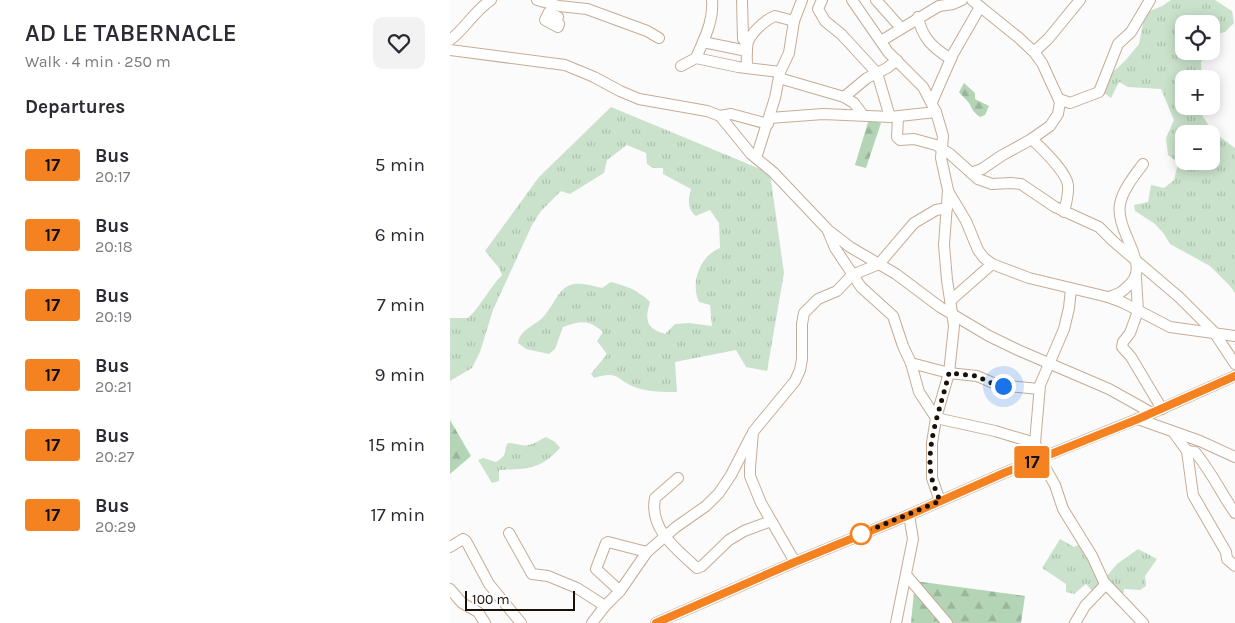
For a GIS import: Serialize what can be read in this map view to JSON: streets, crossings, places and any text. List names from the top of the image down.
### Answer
{
  "lines": ["bus line 17"],
  "scale_bar": "100 m",
  "page": {
    "heading": [
      ["AD LE TABERNACLE", "Walk · 4 min · 250 m"],
      "Departures"
    ],
    "on_map": "17",
    "map_buttons": ["+", "−"],
    "list": [
      {
        "mark": "17",
        "name": "Bus",
        "note": "20:17",
        "value": "5 min"
      },
      {
        "mark": "17",
        "name": "Bus",
        "note": "20:18",
        "value": "6 min"
      },
      {
        "mark": "17",
        "name": "Bus",
        "note": "20:19",
        "value": "7 min"
      },
      {
        "mark": "17",
        "name": "Bus",
        "note": "20:21",
        "value": "9 min"
      },
      {
        "mark": "17",
        "name": "Bus",
        "note": "20:27",
        "value": "15 min"
      },
      {
        "mark": "17",
        "name": "Bus",
        "note": "20:29",
        "value": "17 min"
      }
    ],
    "scale": "100 m"
  }
}
